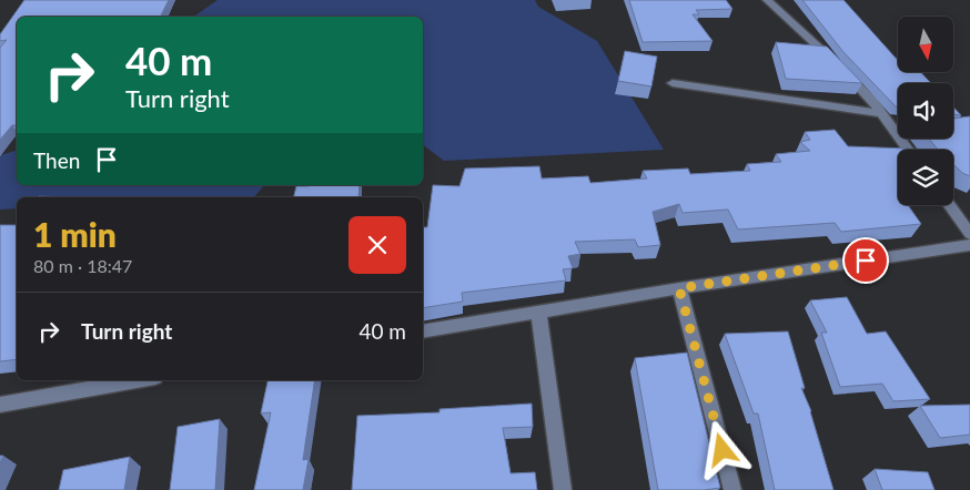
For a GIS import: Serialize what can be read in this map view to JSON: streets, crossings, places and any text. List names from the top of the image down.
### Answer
{
  "north": "bottom",
  "page": {
    "turn": ["40 m", "Turn right"],
    "then": "Then",
    "heading": ["1 min", "80 m · 18:47"],
    "list": [
      {
        "name": "Turn right",
        "value": "40 m"
      }
    ]
  }
}
